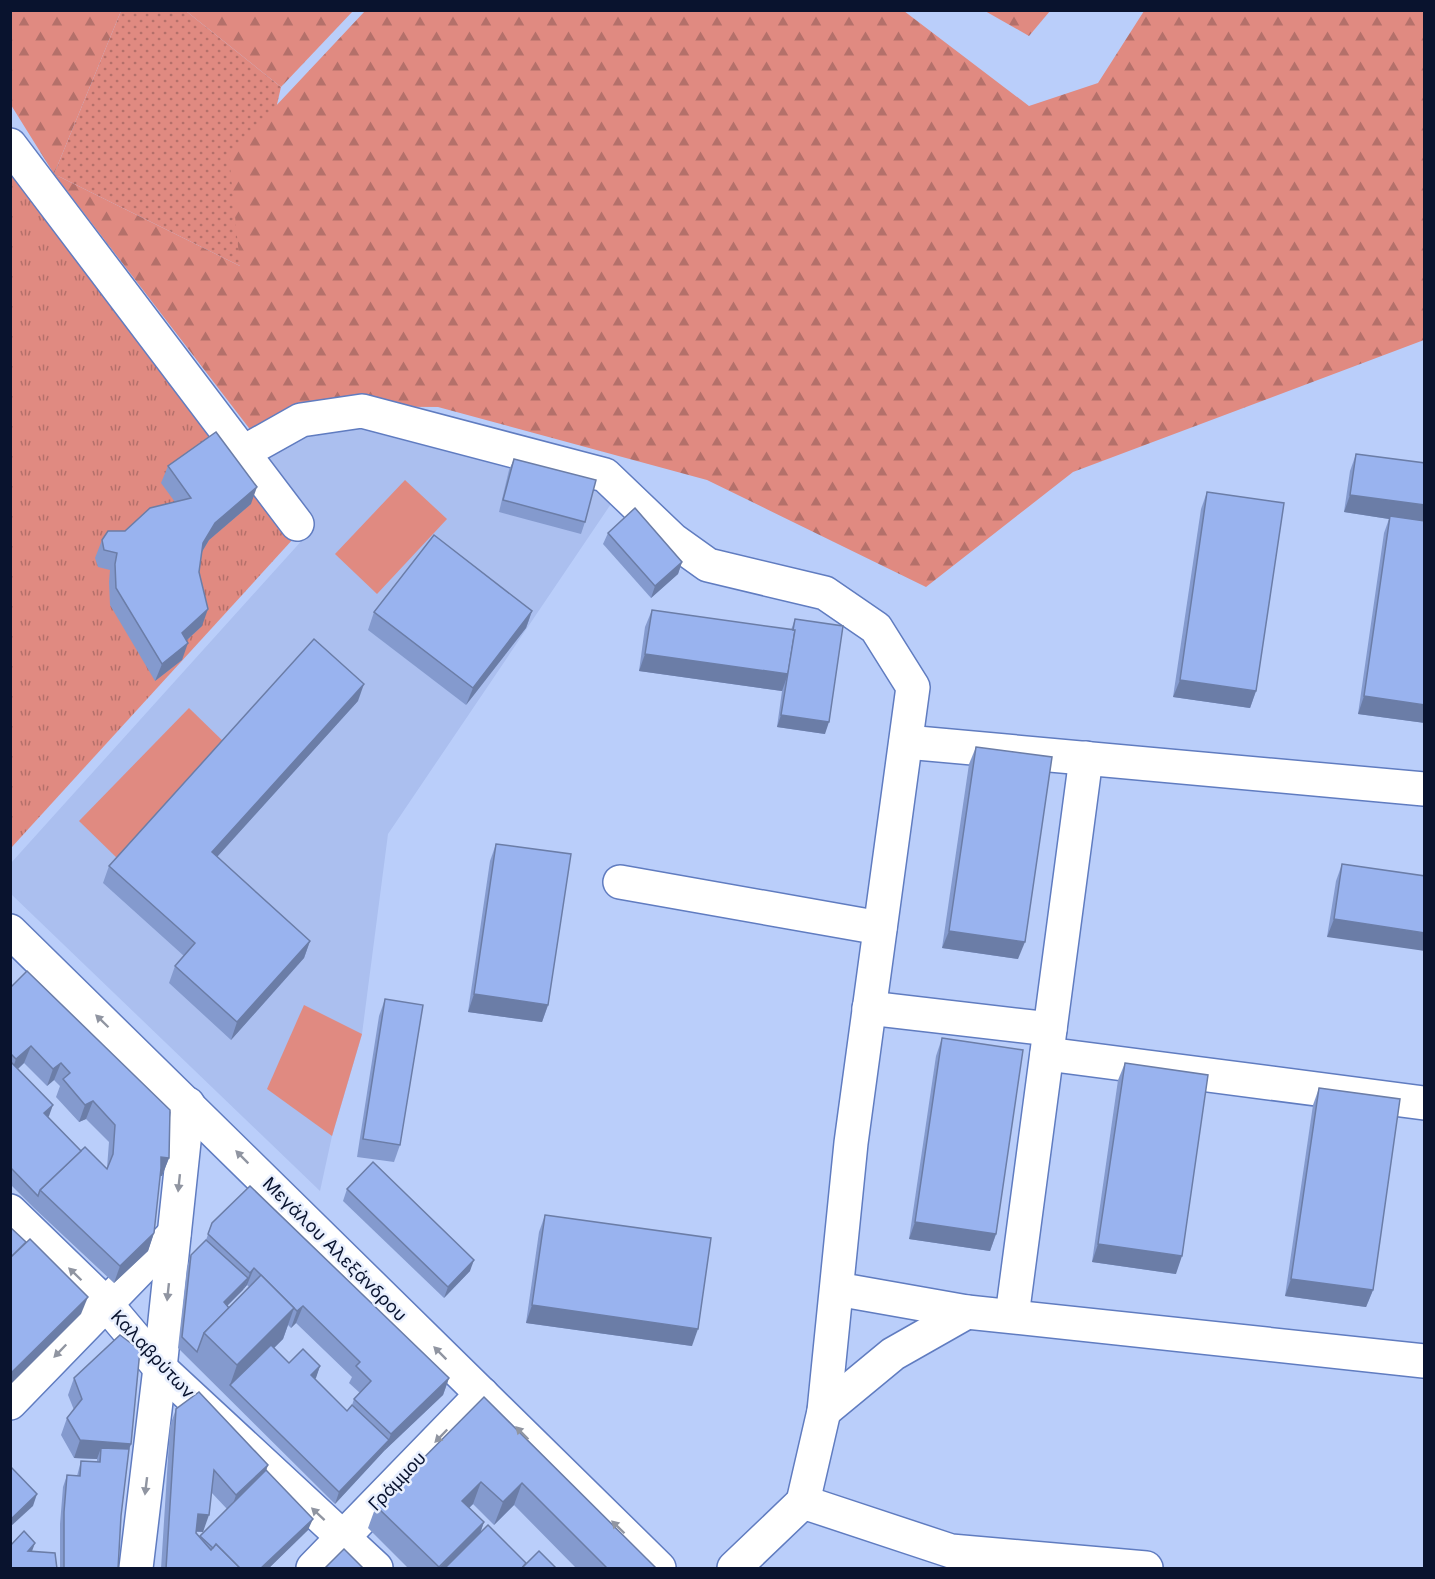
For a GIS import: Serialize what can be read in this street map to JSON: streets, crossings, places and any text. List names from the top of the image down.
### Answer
{
  "streets": {
    "street": ["Μεγάλου Αλεξάνδρου", "Καλαβρύτων", "Γράμμου"]
  },
  "crossings": [
    ["Μεγάλου Αλεξάνδρου", "Γράμμου"],
    ["Καλαβρύτων", "Γράμμου"]
  ],
  "one_way": ["Μεγάλου Αλεξάνδρου", "Καλαβρύτων", "Γράμμου"]
}
